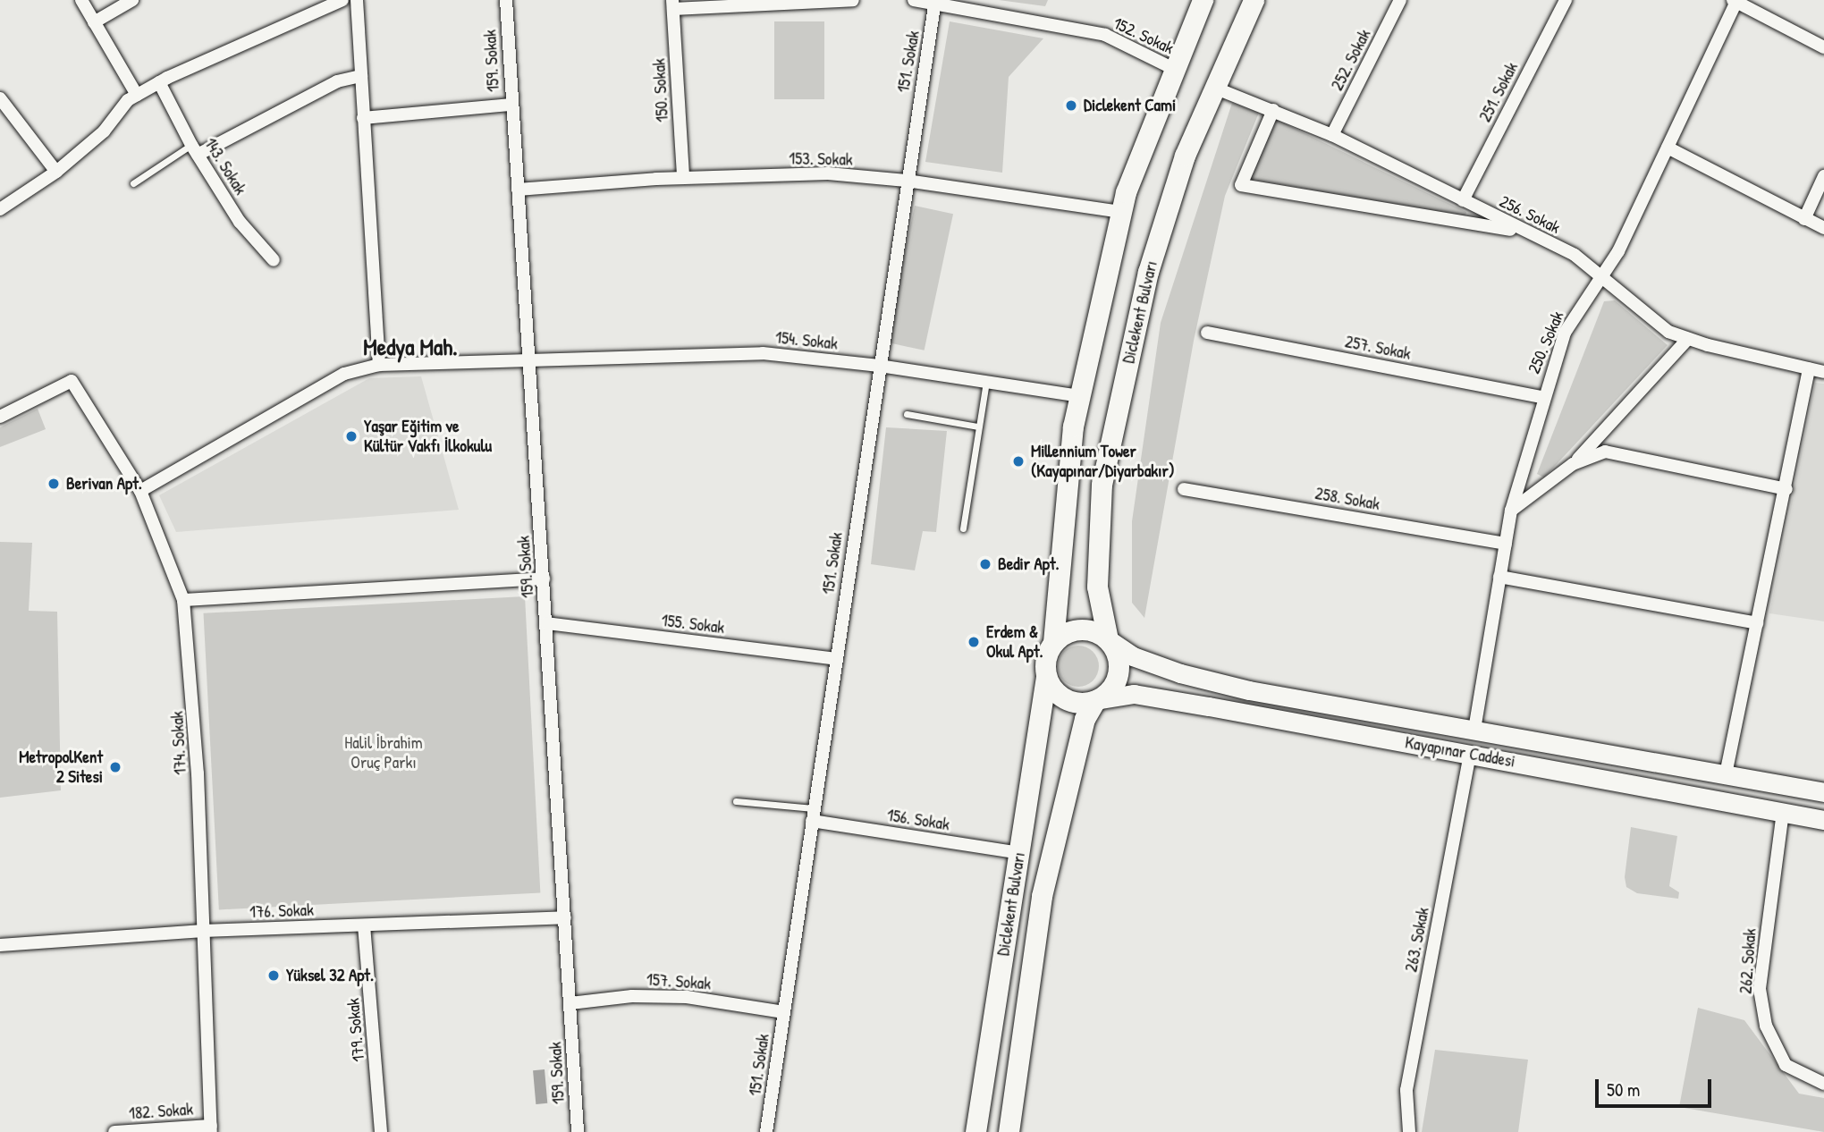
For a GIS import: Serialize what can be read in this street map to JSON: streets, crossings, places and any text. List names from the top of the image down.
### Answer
{
  "streets": {
    "main road": ["Diclekent Bulvarı", "Kayapınar Caddesi"],
    "street": [
      "152. Sokak",
      "252. Sokak",
      "159. Sokak",
      "151. Sokak",
      "150. Sokak",
      "251. Sokak",
      "153. Sokak",
      "143. Sokak",
      "256. Sokak",
      "154. Sokak",
      "250. Sokak",
      "257. Sokak",
      "258. Sokak",
      "155. Sokak",
      "174. Sokak",
      "156. Sokak",
      "176. Sokak",
      "263. Sokak",
      "262. Sokak",
      "157. Sokak",
      "179. Sokak",
      "182. Sokak"
    ]
  },
  "crossings": [
    ["152. Sokak", "151. Sokak"],
    ["252. Sokak", "256. Sokak"],
    ["159. Sokak", "153. Sokak"],
    ["159. Sokak", "154. Sokak"],
    ["159. Sokak", "155. Sokak"],
    ["159. Sokak", "176. Sokak"],
    ["159. Sokak", "157. Sokak"],
    ["151. Sokak", "153. Sokak"],
    ["151. Sokak", "154. Sokak"],
    ["151. Sokak", "155. Sokak"],
    ["151. Sokak", "156. Sokak"],
    ["151. Sokak", "157. Sokak"],
    ["150. Sokak", "153. Sokak"],
    ["251. Sokak", "256. Sokak"],
    ["256. Sokak", "Diclekent Bulvarı"],
    ["256. Sokak", "250. Sokak"],
    ["Diclekent Bulvarı", "Kayapınar Caddesi"],
    ["Diclekent Bulvarı", "156. Sokak"],
    ["154. Sokak", "174. Sokak"],
    ["250. Sokak", "257. Sokak"],
    ["250. Sokak", "258. Sokak"],
    ["250. Sokak", "Kayapınar Caddesi"],
    ["174. Sokak", "176. Sokak"],
    ["174. Sokak", "182. Sokak"],
    ["Kayapınar Caddesi", "263. Sokak"],
    ["Kayapınar Caddesi", "262. Sokak"],
    ["176. Sokak", "179. Sokak"]
  ],
  "districts": ["Medya Mah."],
  "parks": ["Halil İbrahim Oruç Parkı"],
  "places": [
    "Diclekent Cami",
    "Yaşar Eğitim ve Kültür Vakfı İlkokulu",
    "Millennium Tower (Kayapınar/Diyarbakır)",
    "Berivan Apt.",
    "Bedir Apt.",
    "Erdem & Okul Apt.",
    "MetropolKent 2 Sitesi",
    "Yüksel 32 Apt."
  ],
  "scale_bar": "50 m"
}
